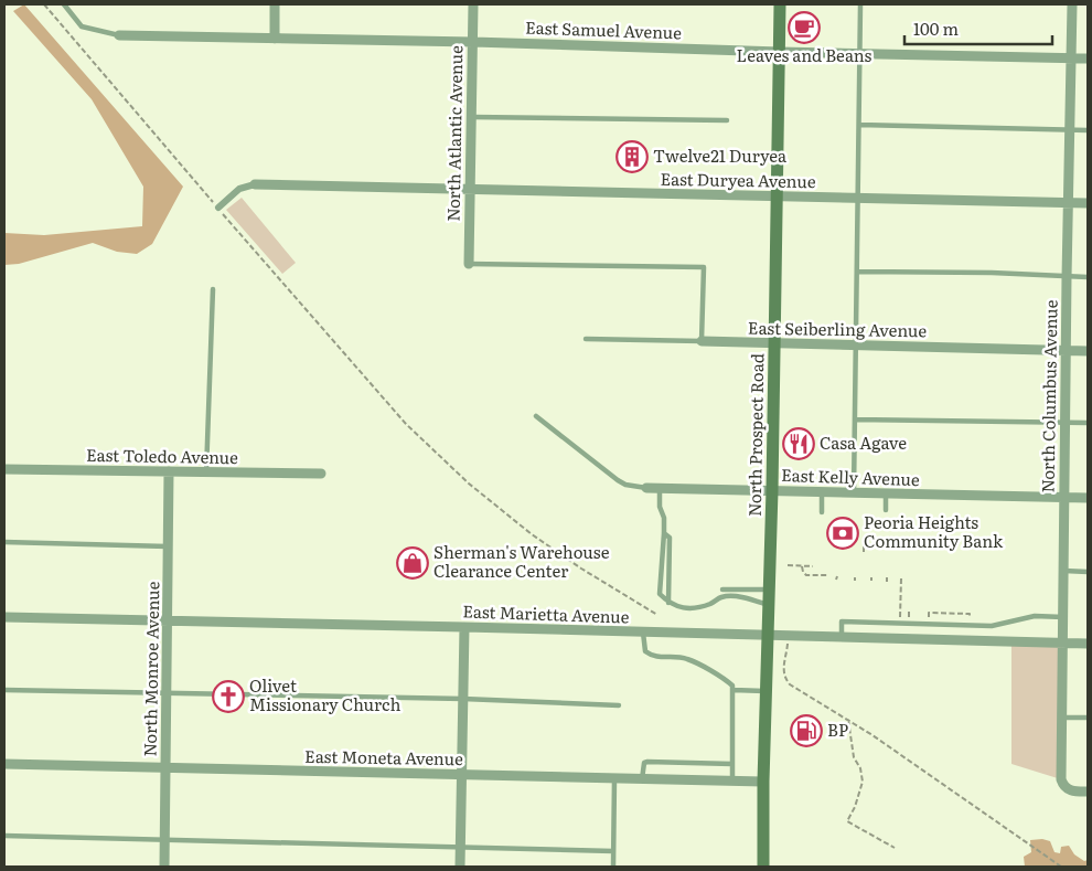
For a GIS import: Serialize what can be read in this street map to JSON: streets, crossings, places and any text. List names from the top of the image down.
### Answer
{
  "streets": {
    "main road": ["North Prospect Road"],
    "street": [
      "East Samuel Avenue",
      "North Atlantic Avenue",
      "East Duryea Avenue",
      "East Seiberling Avenue",
      "North Columbus Avenue",
      "East Toledo Avenue",
      "East Kelly Avenue",
      "East Marietta Avenue",
      "North Monroe Avenue",
      "East Moneta Avenue"
    ]
  },
  "crossings": [
    ["East Samuel Avenue", "North Atlantic Avenue"],
    ["East Samuel Avenue", "North Columbus Avenue"],
    ["East Samuel Avenue", "North Prospect Road"],
    ["North Atlantic Avenue", "East Duryea Avenue"],
    ["East Duryea Avenue", "North Columbus Avenue"],
    ["East Duryea Avenue", "North Prospect Road"],
    ["East Seiberling Avenue", "North Columbus Avenue"],
    ["East Seiberling Avenue", "North Prospect Road"],
    ["North Columbus Avenue", "East Kelly Avenue"],
    ["North Columbus Avenue", "East Marietta Avenue"],
    ["North Prospect Road", "East Kelly Avenue"],
    ["North Prospect Road", "East Marietta Avenue"],
    ["North Prospect Road", "East Moneta Avenue"],
    ["East Toledo Avenue", "North Monroe Avenue"],
    ["East Marietta Avenue", "North Monroe Avenue"],
    ["North Monroe Avenue", "East Moneta Avenue"]
  ],
  "places": {
    "cafe": ["Leaves and Beans"],
    "building": ["Twelve21 Duryea"],
    "restaurant": ["Casa Agave"],
    "bank": ["Peoria Heights Community Bank"],
    "shop": ["Sherman's Warehouse Clearance Center"],
    "church": ["Olivet Missionary Church"],
    "fuel station": ["BP"]
  },
  "scale_bar": "100 m"
}
